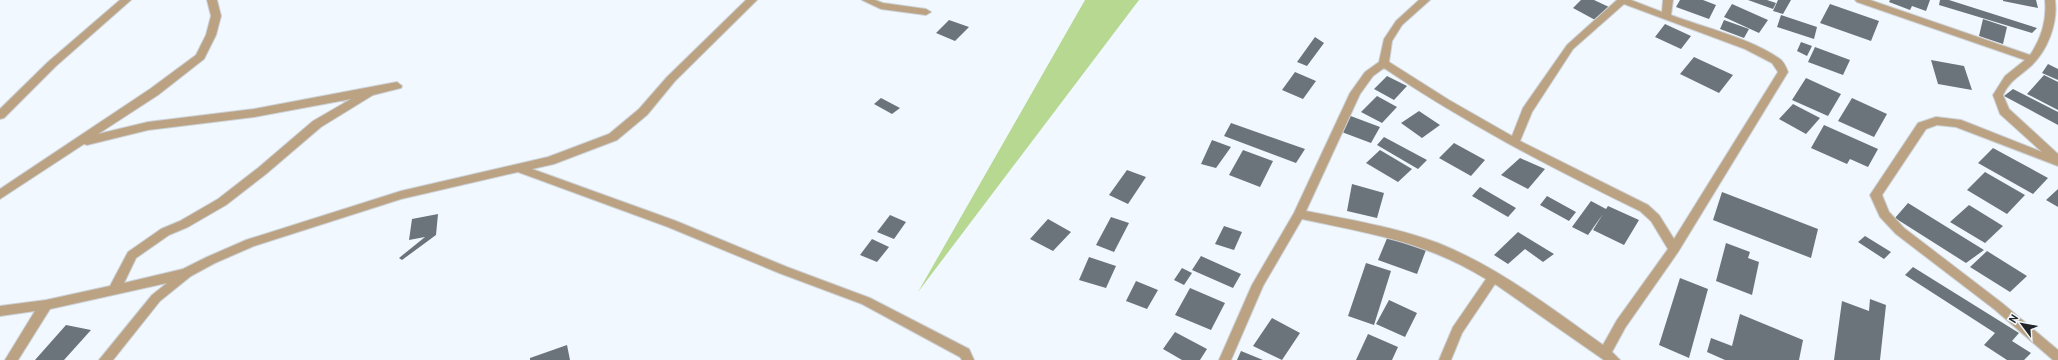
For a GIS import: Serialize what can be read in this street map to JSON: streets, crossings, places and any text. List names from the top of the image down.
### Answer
{
  "north": "top left"
}
